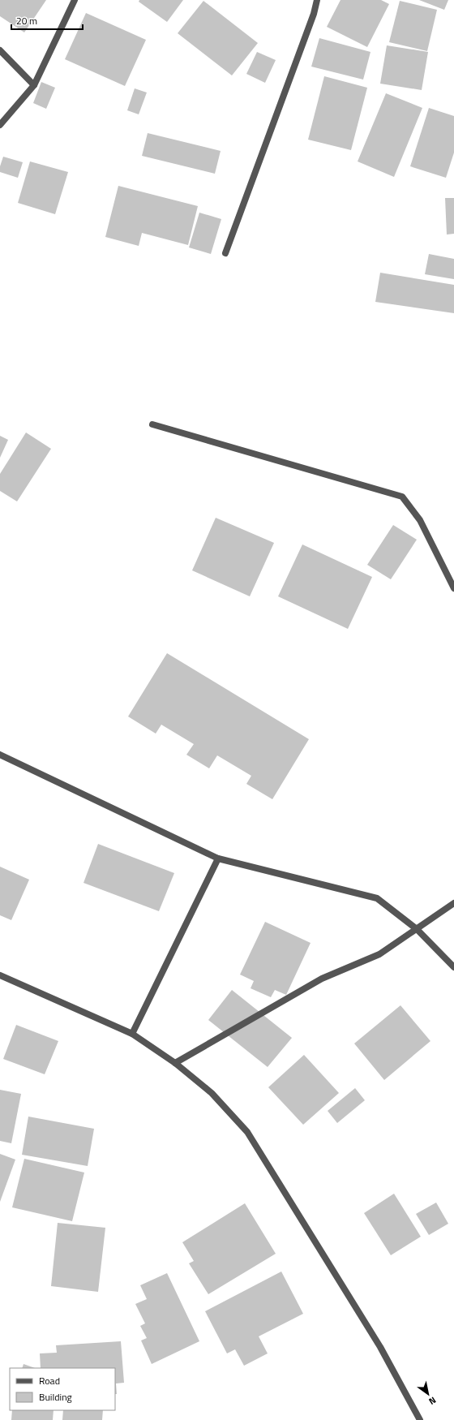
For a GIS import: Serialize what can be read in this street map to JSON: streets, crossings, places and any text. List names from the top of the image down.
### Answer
{
  "legend": ["Road", "Building"],
  "scale_bar": "20 m",
  "north": "bottom right"
}
